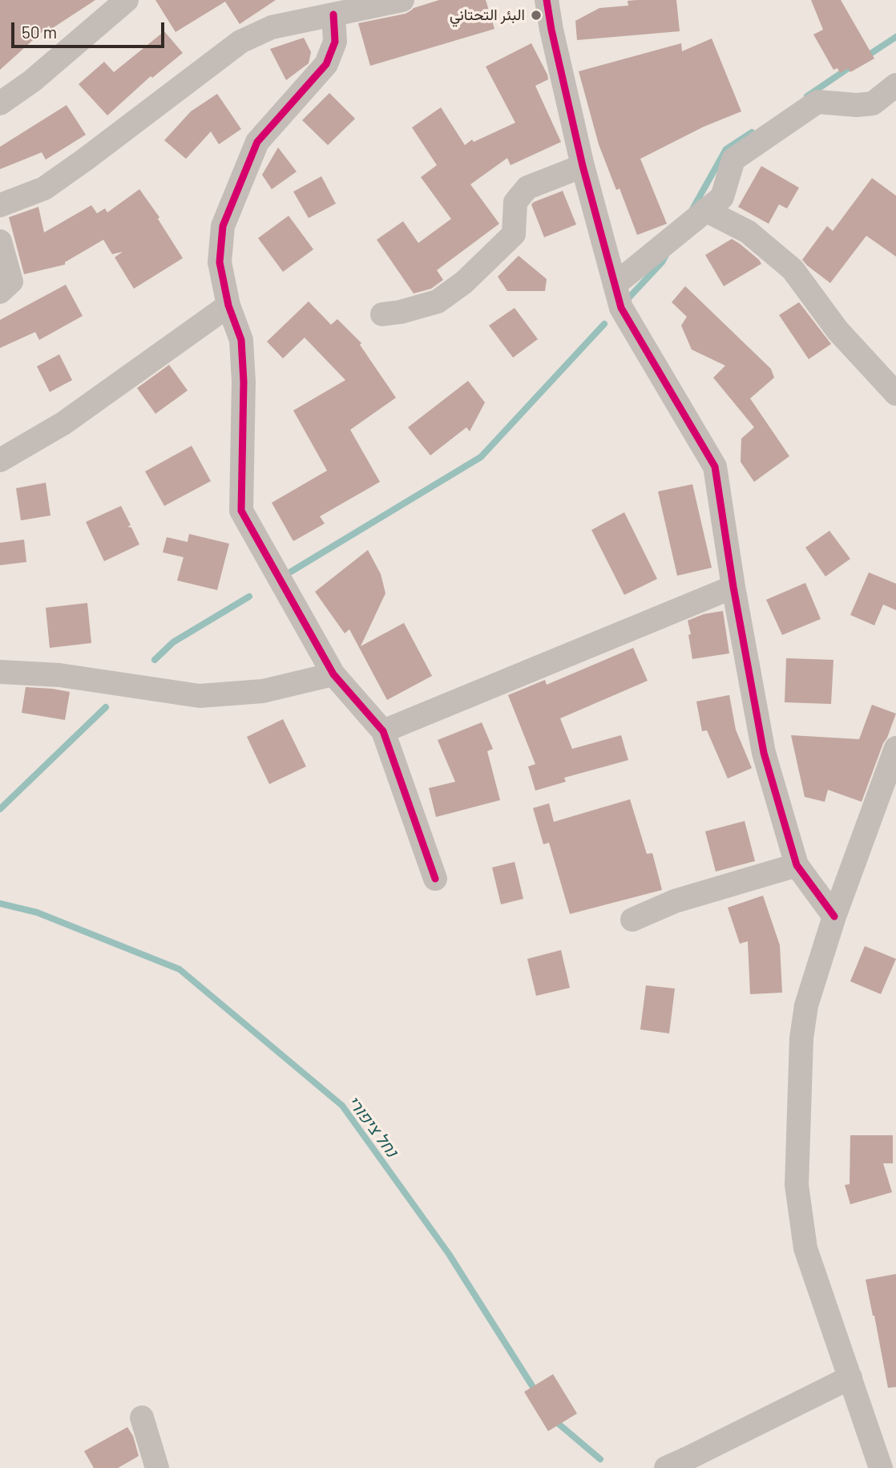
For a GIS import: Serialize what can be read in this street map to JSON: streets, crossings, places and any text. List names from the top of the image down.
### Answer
{
  "water": ["נחל ציפורי"],
  "places": ["البئر التحتاني"],
  "scale_bar": "50 m"
}
